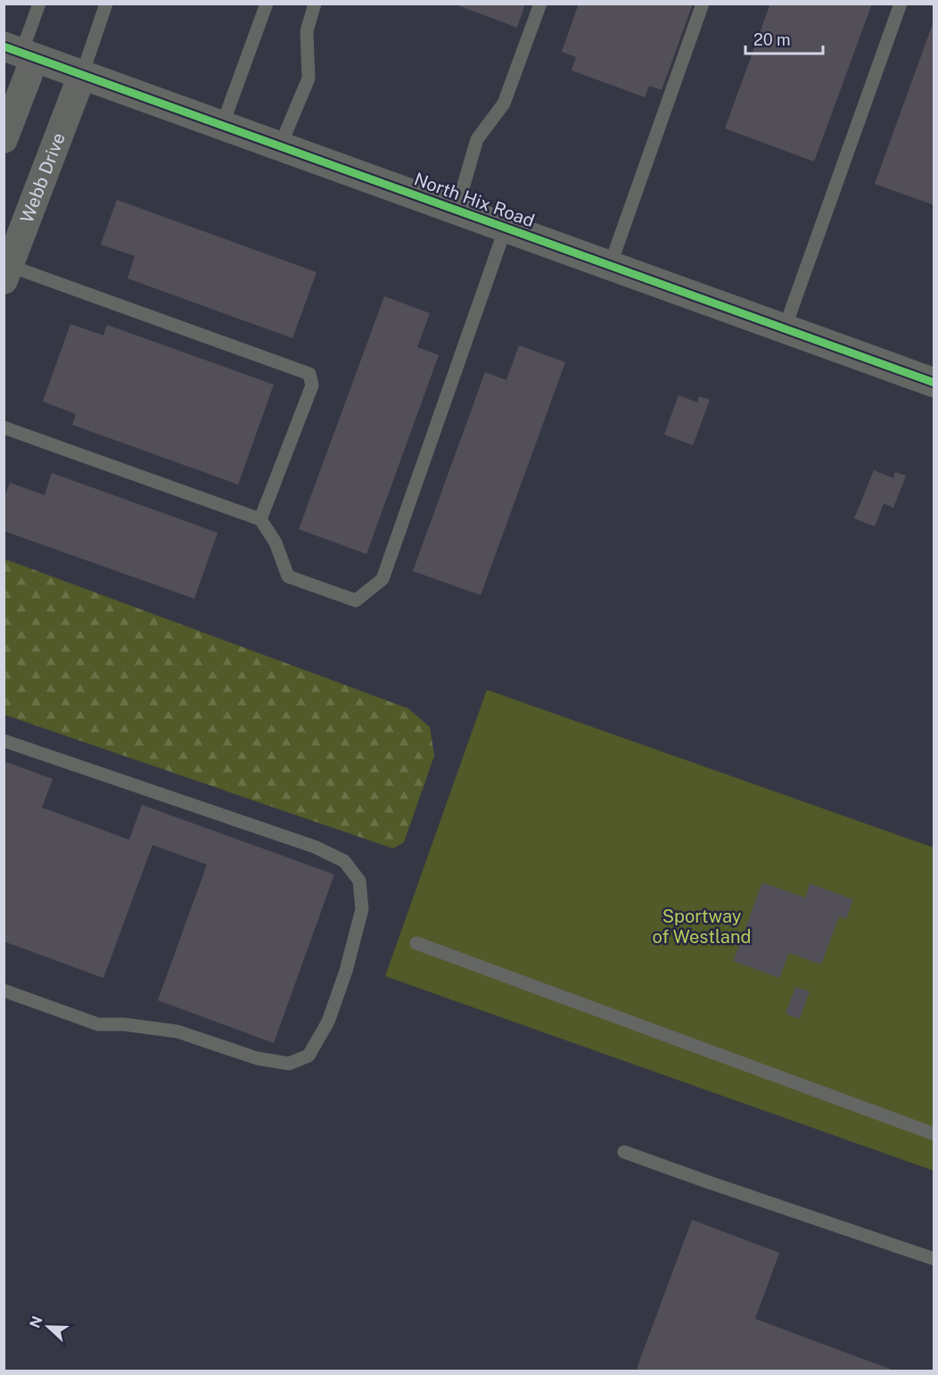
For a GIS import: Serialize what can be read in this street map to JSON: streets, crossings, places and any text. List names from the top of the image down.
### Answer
{
  "streets": {
    "street": ["Webb Drive", "North Hix Road"]
  },
  "crossings": [
    ["Webb Drive", "North Hix Road"]
  ],
  "parks": ["Sportway of Westland"],
  "scale_bar": "20 m",
  "north": "left"
}
